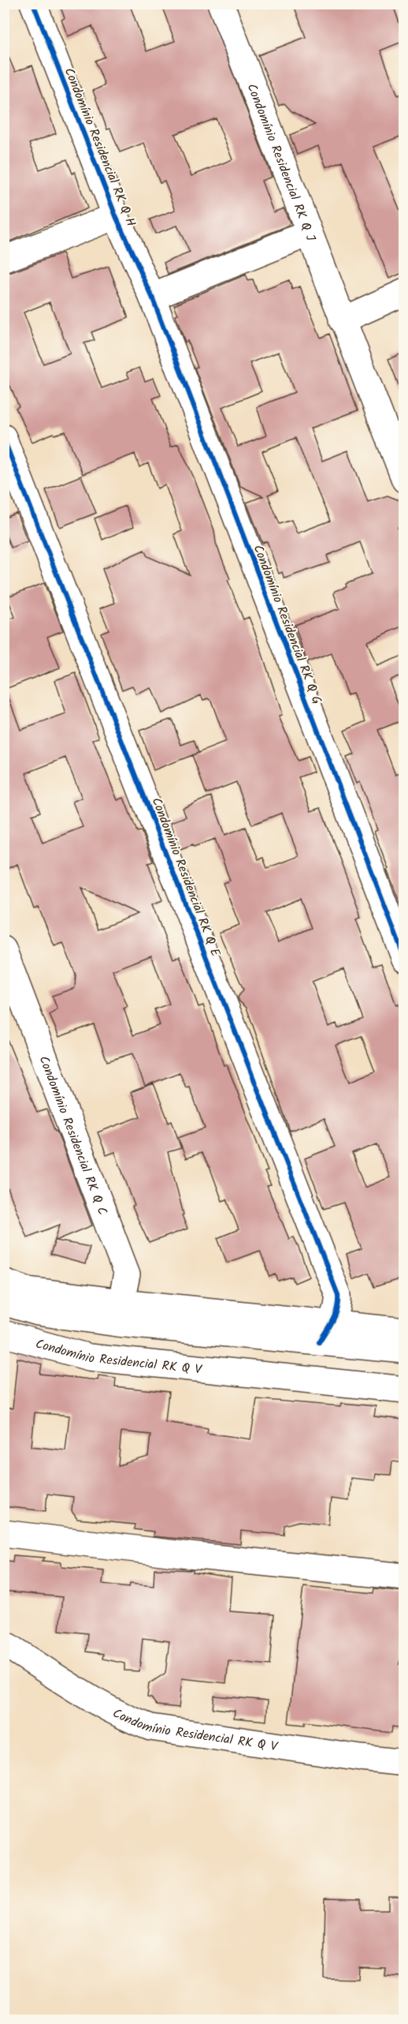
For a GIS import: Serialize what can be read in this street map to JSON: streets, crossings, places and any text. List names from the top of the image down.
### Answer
{
  "streets": {
    "street": [
      "Condomínio Residencial RK Q H",
      "Condomínio Residencial RK Q J",
      "Condomínio Residencial RK Q G",
      "Condomínio Residencial RK Q E",
      "Condomínio Residencial RK Q C",
      "Condomínio Residencial RK Q V"
    ]
  },
  "crossings": [
    ["Condomínio Residencial RK Q H", "Condomínio Residencial RK Q G"]
  ]
}
